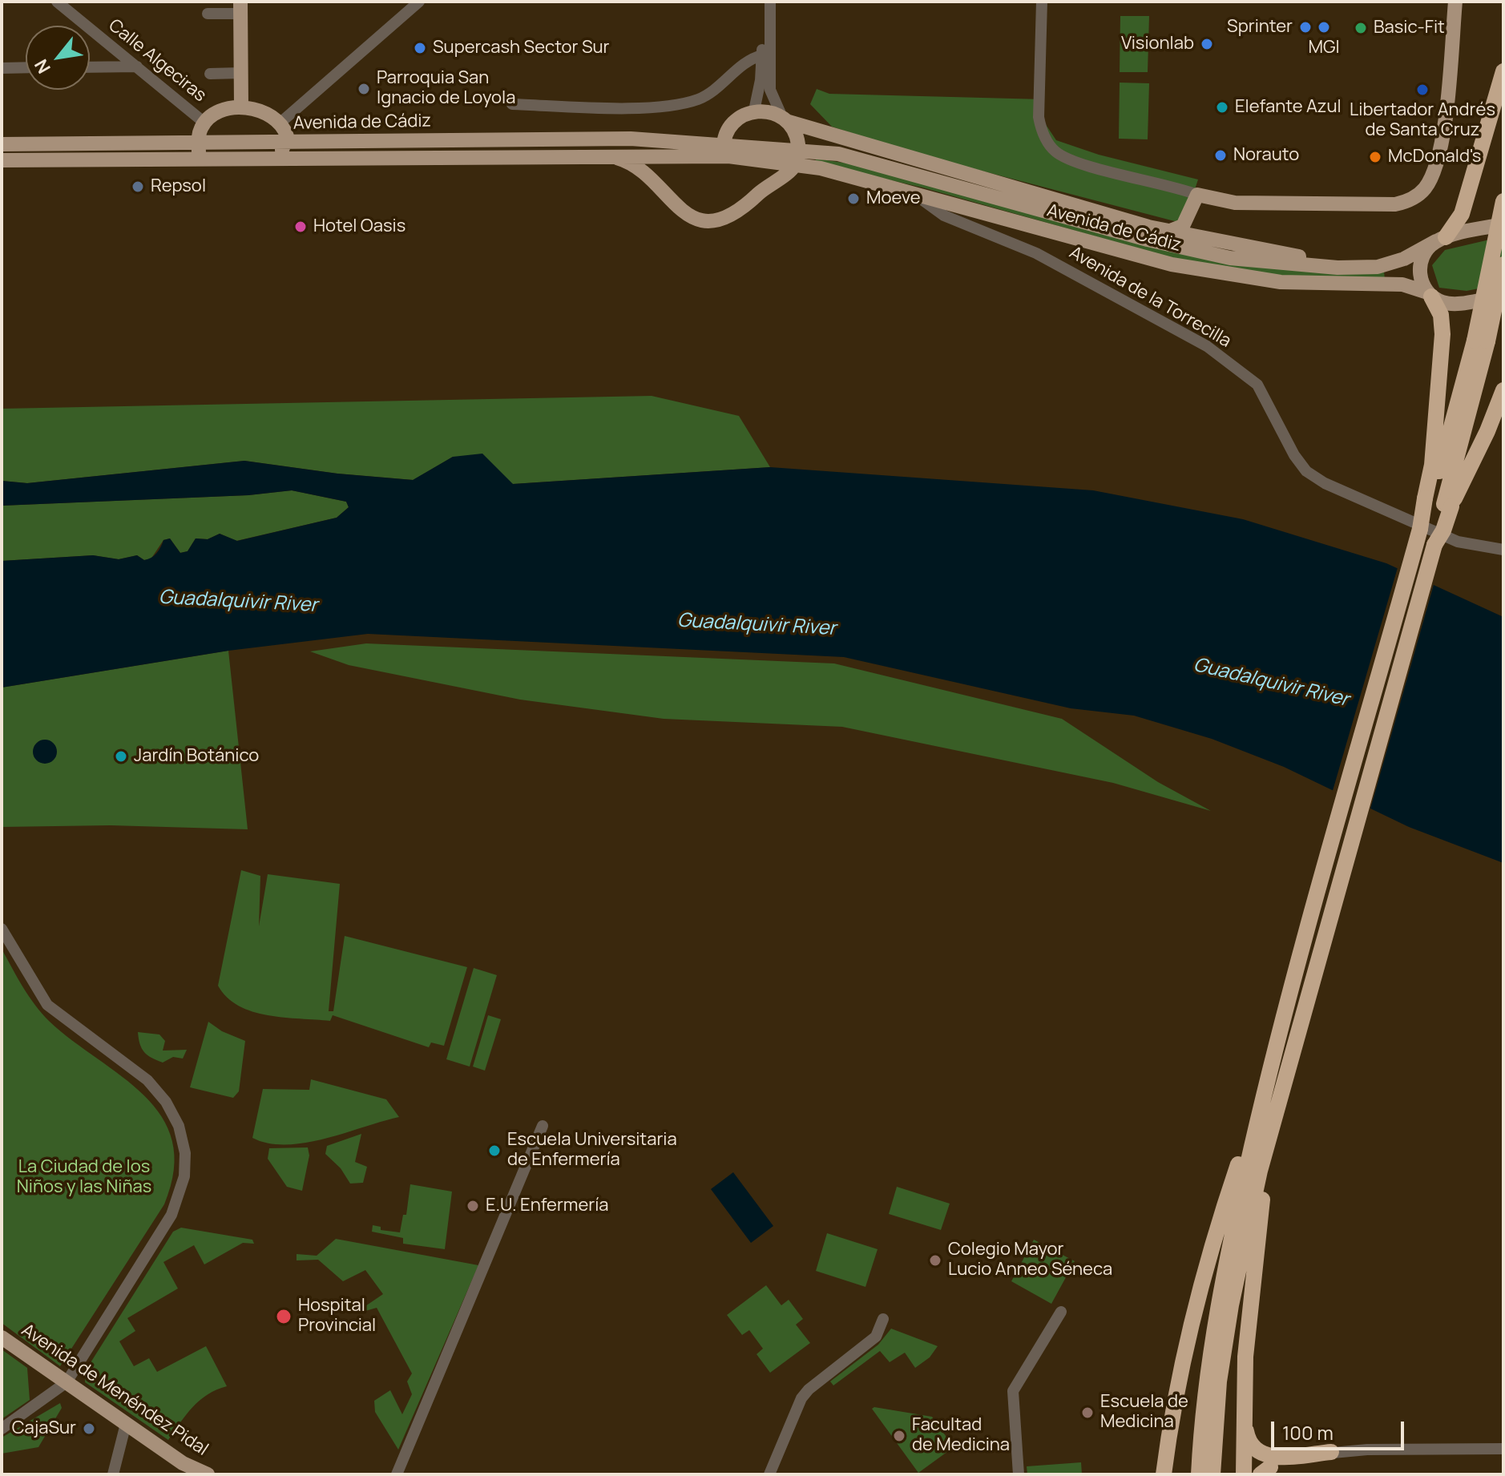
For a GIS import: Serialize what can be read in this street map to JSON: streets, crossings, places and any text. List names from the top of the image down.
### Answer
{
  "streets": {
    "main road": ["Avenida de Cádiz", "Avenida de Menéndez Pidal"],
    "street": ["Calle Algeciras", "Avenida de la Torrecilla"]
  },
  "crossings": [
    ["Avenida de Cádiz", "Avenida de la Torrecilla"]
  ],
  "water": ["Guadalquivir River"],
  "parks": ["La Ciudad de los Niños y las Niñas"],
  "places": [
    "Sprinter",
    "MGI",
    "Basic-Fit",
    "Visionlab",
    "Supercash Sector Sur",
    "Parroquia San Ignacio de Loyola",
    "Libertador Andrés de Santa Cruz",
    "Elefante Azul",
    "Norauto",
    "McDonald's",
    "Repsol",
    "Moeve",
    "Hotel Oasis",
    "Jardín Botánico",
    "Escuela Universitaria de Enfermería",
    "E.U. Enfermería",
    "Colegio Mayor Lucio Anneo Séneca",
    "Hospital Provincial",
    "Escuela de Medicina",
    "CajaSur",
    "Facultad de Medicina"
  ],
  "scale_bar": "100 m",
  "north": "bottom left"
}
